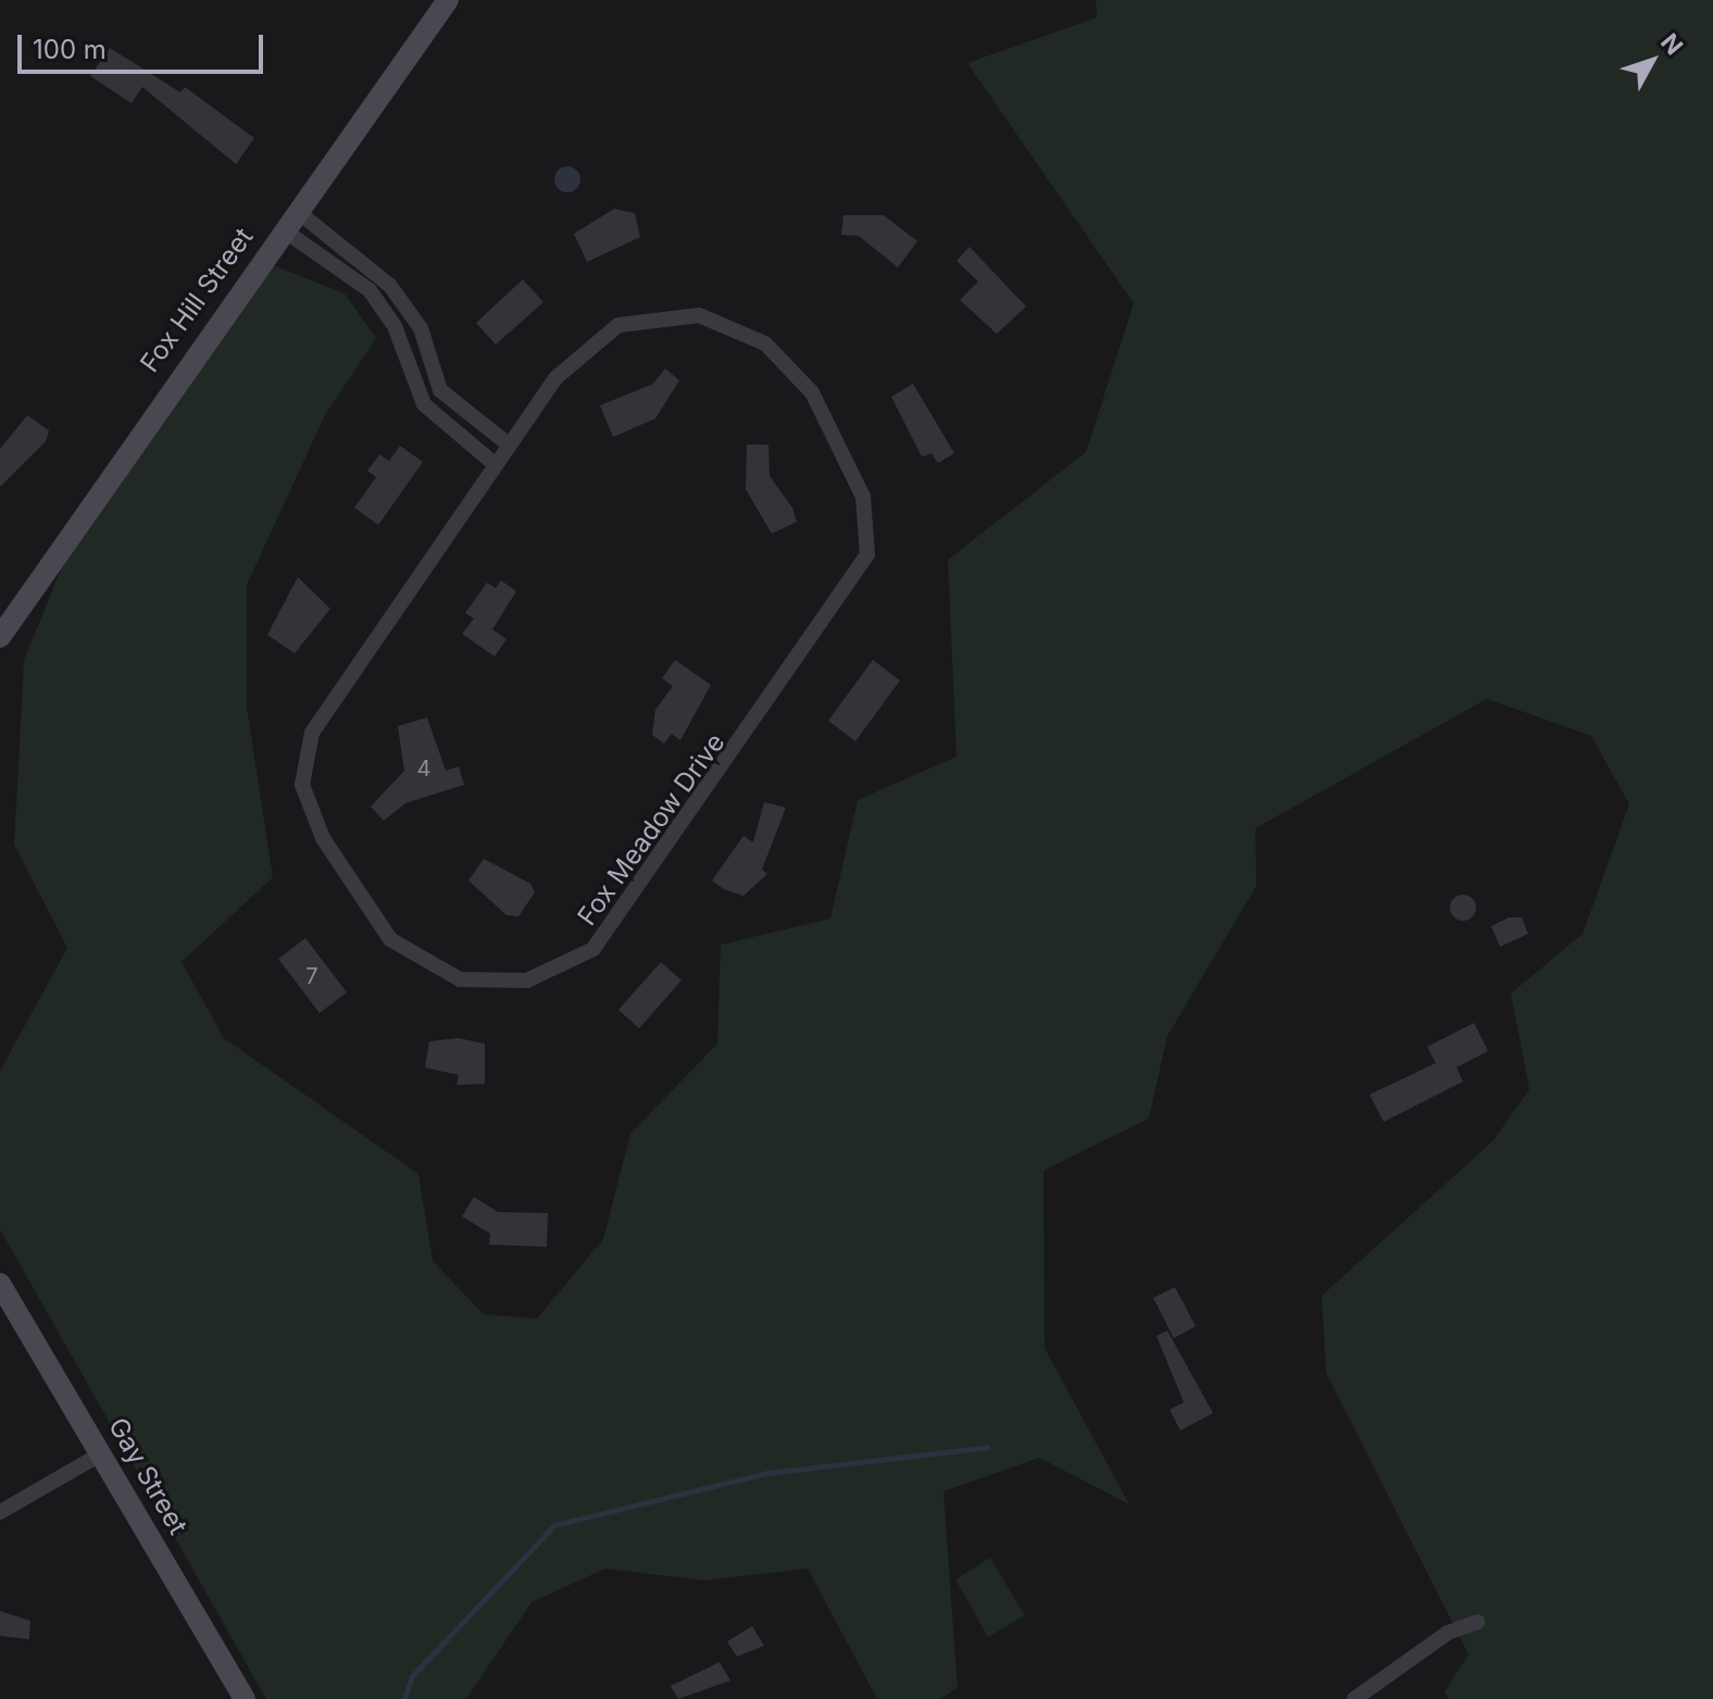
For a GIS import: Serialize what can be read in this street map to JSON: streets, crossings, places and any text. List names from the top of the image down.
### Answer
{
  "streets": {
    "street": ["Fox Hill Street", "Fox Meadow Drive", "Gay Street"]
  },
  "house_numbers": ["4", "7"],
  "scale_bar": "100 m",
  "north": "top right"
}
